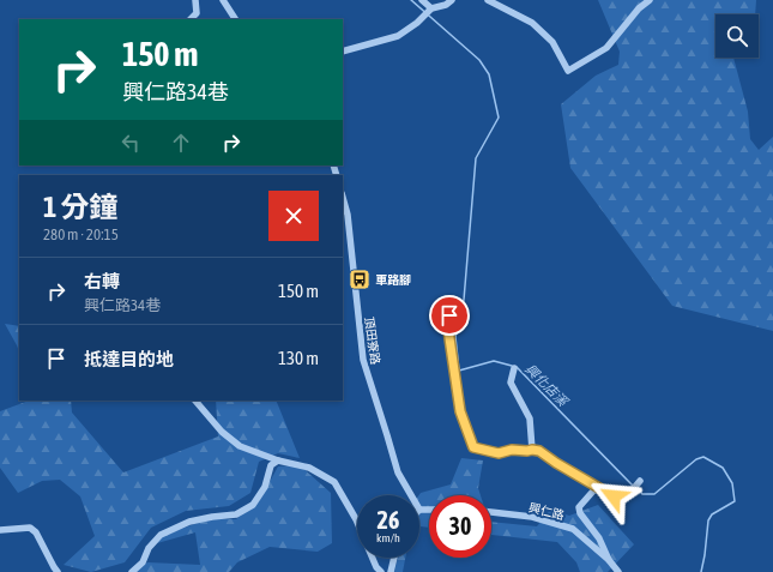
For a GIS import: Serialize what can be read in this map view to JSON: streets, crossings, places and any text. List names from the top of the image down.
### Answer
{
  "streets": {
    "street": ["頂田寮路", "興仁路"]
  },
  "water": ["興化店溪"],
  "places": {
    "bus stop": ["車路腳"]
  },
  "page": {
    "turn": ["150 m", "興仁路34巷"],
    "heading": ["1 分鐘", "280 m · 20:15"],
    "list": [
      {
        "name": "右轉",
        "note": "興仁路34巷",
        "value": "150 m"
      },
      {
        "name": "抵達目的地",
        "value": "130 m"
      }
    ],
    "speed": "26 km/h",
    "limit": "30"
  }
}
